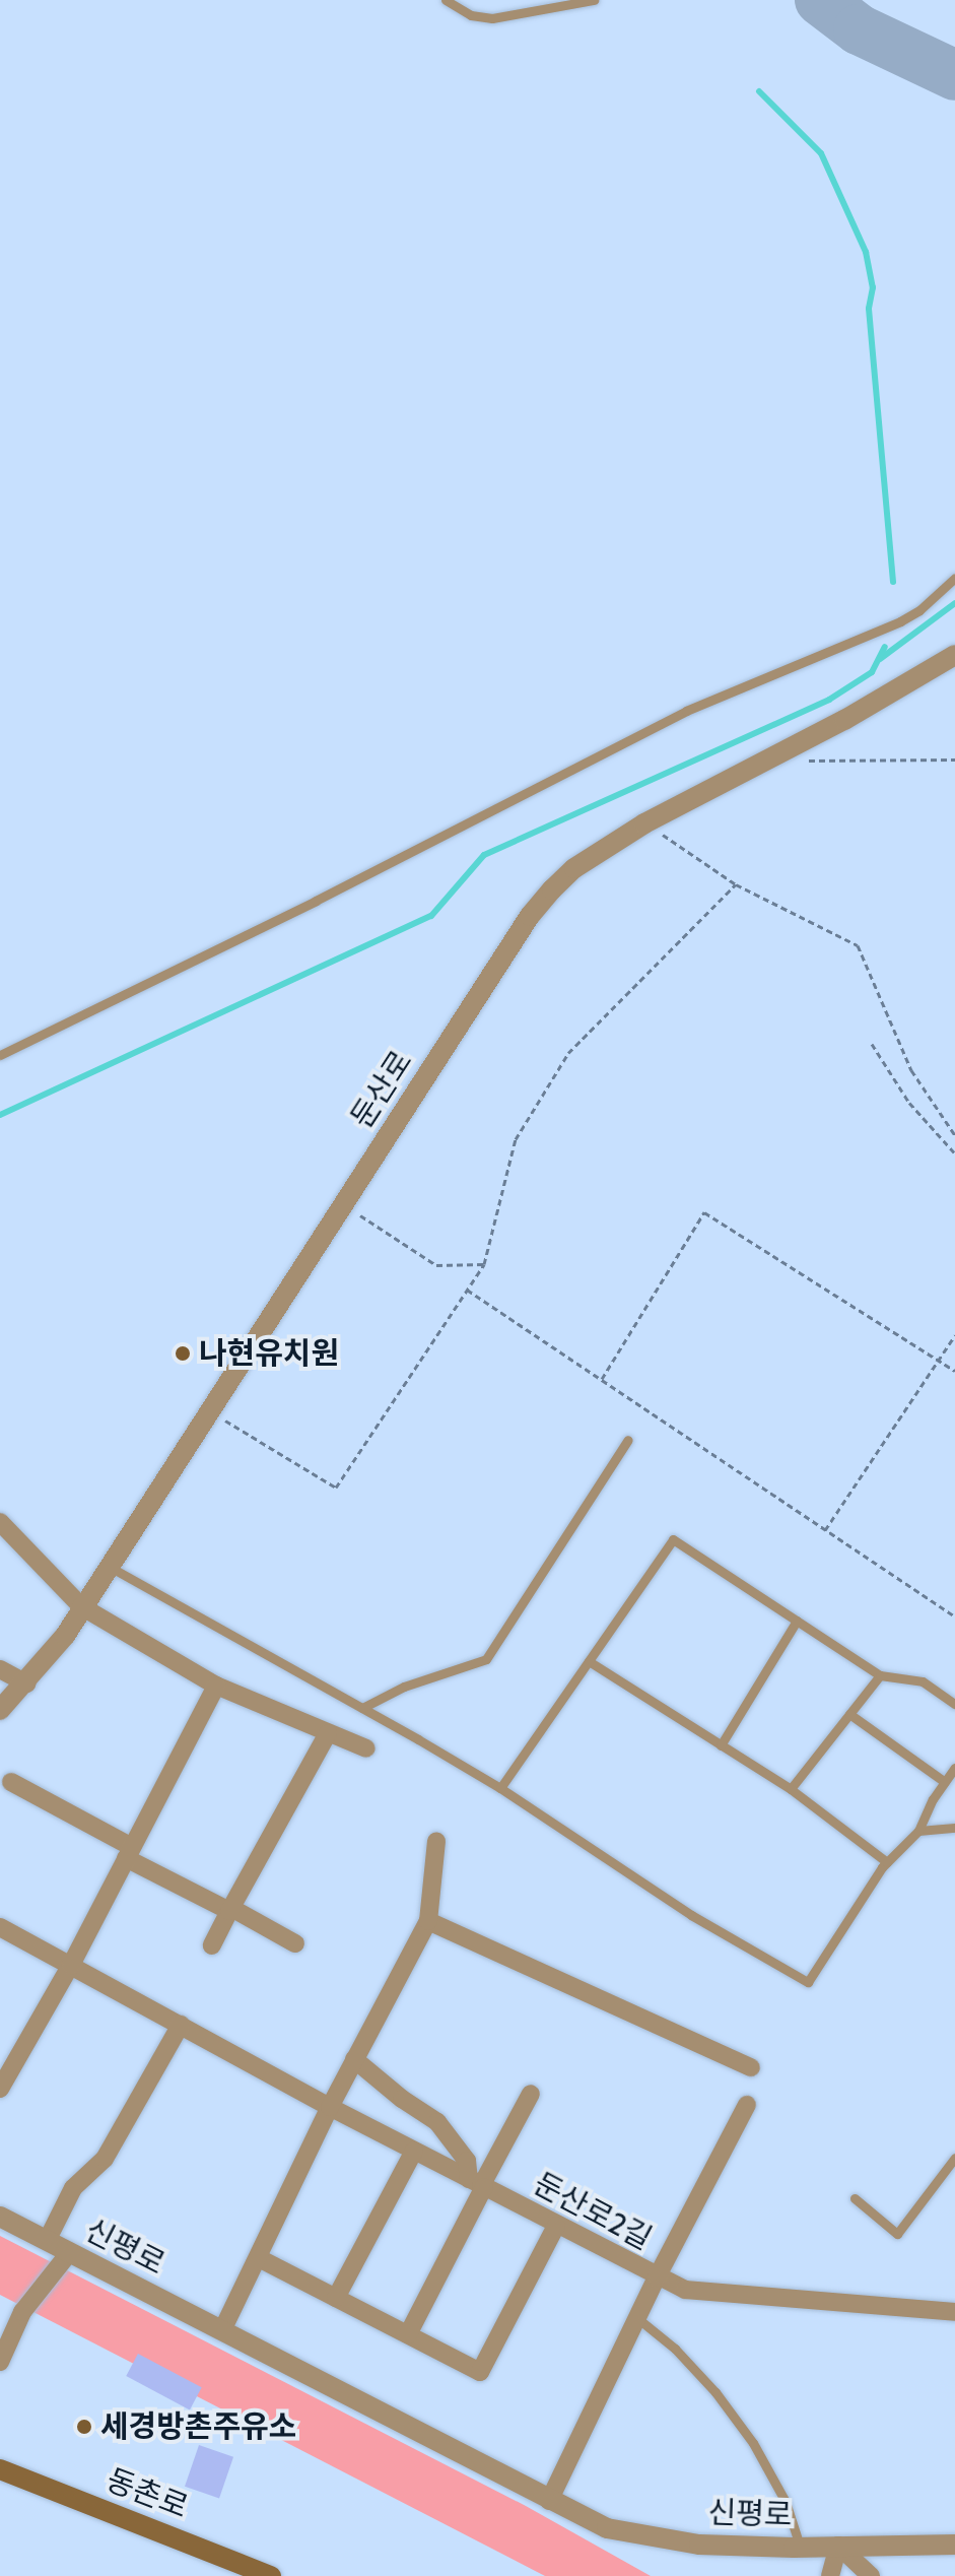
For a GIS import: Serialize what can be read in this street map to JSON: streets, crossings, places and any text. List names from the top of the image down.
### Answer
{
  "streets": {
    "main road": ["동촌로"],
    "street": ["둔산로", "둔산로2길", "신평로"]
  },
  "places": ["나현유치원", "세경방촌주유소"]
}
